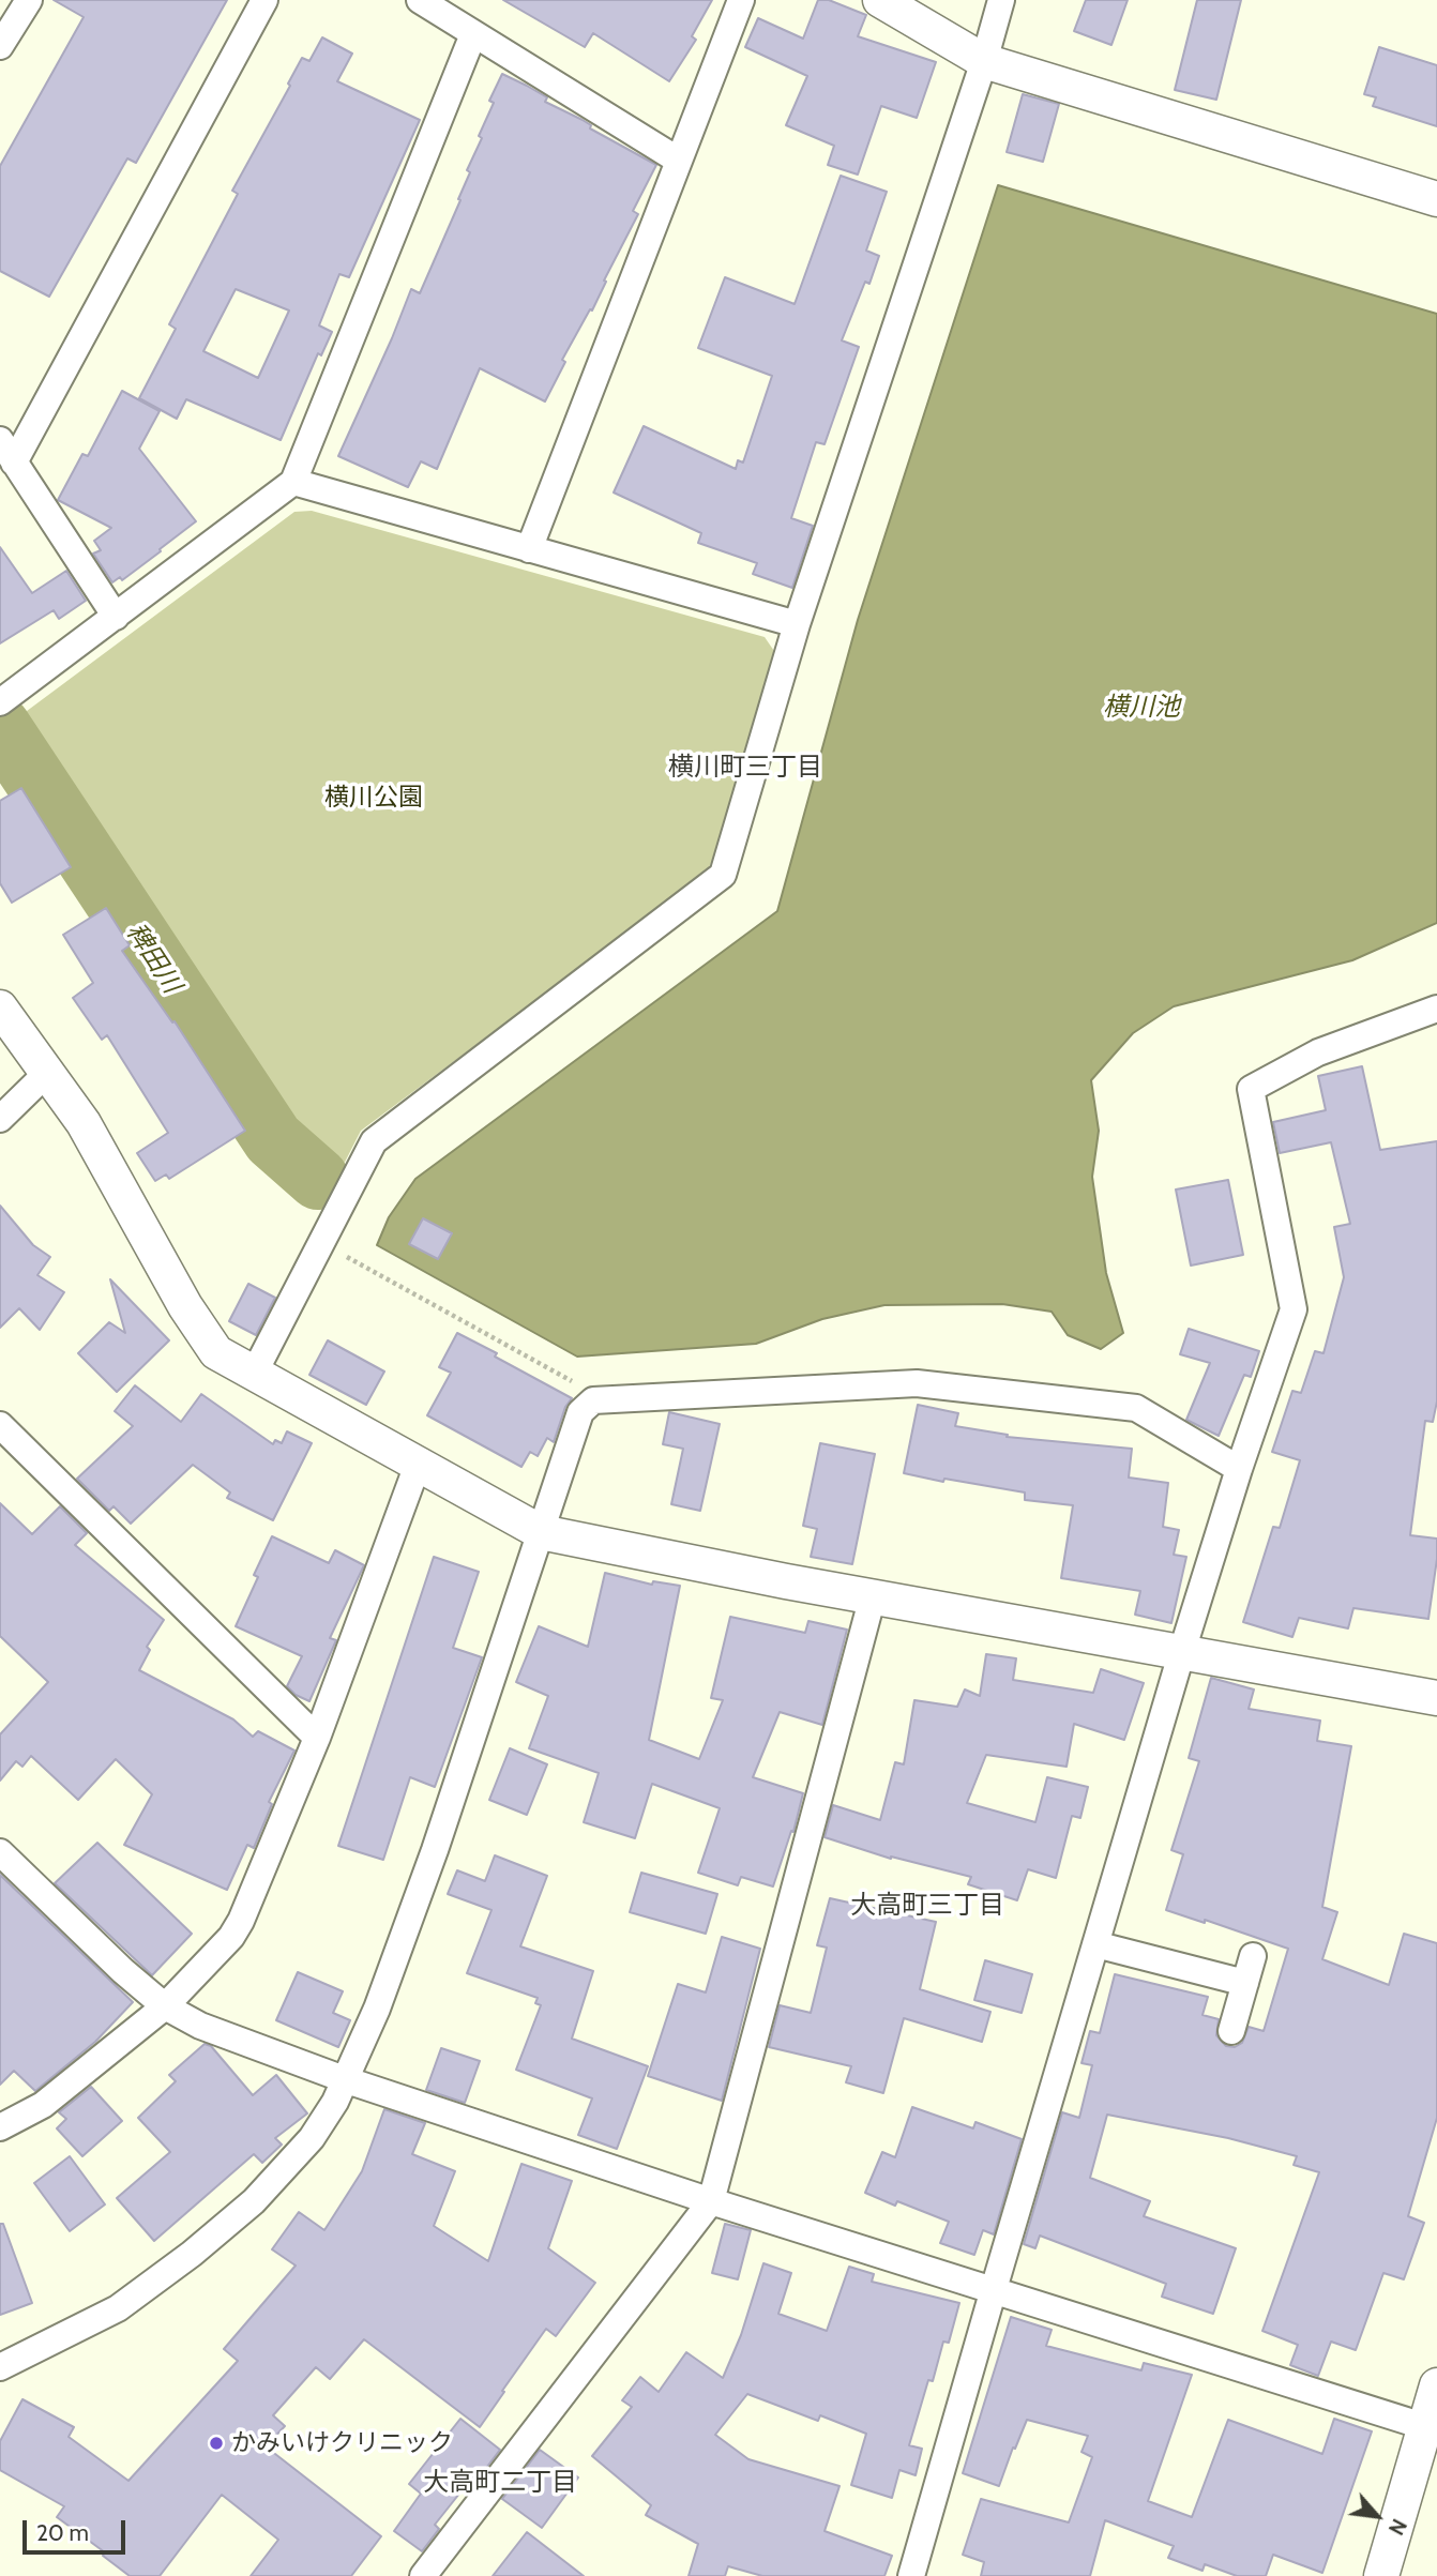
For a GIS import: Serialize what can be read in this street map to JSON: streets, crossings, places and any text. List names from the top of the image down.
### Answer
{
  "districts": ["横川町三丁目", "大高町三丁目", "大高町二丁目"],
  "water": ["横川池", "稗田川"],
  "parks": ["横川公園"],
  "places": ["かみいけクリニック"],
  "scale_bar": "20 m",
  "north": "bottom right"
}
